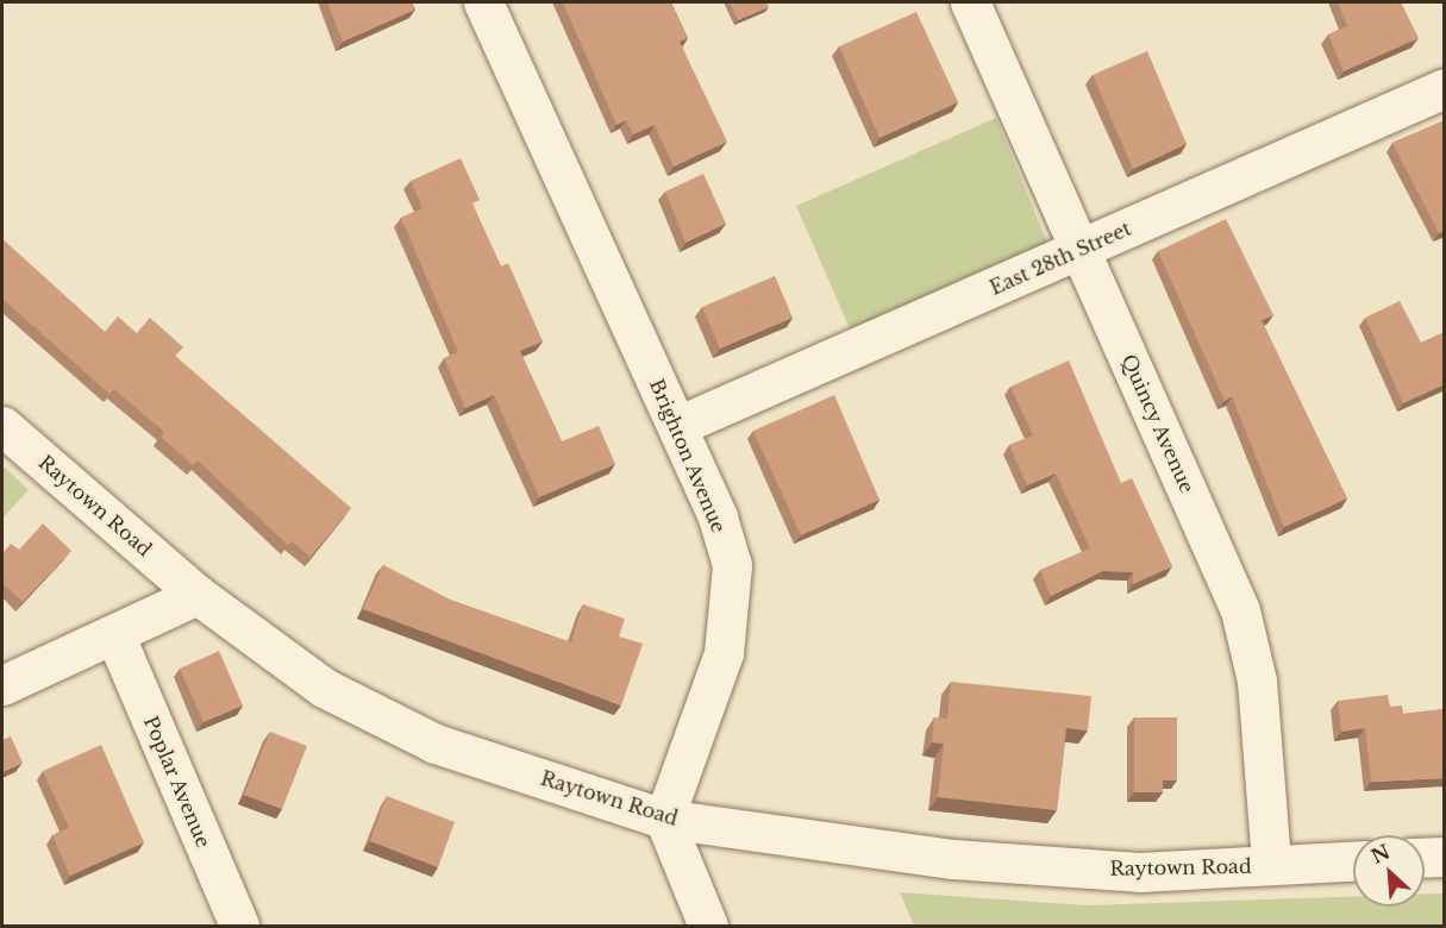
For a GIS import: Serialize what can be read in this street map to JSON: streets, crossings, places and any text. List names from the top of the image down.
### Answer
{
  "streets": {
    "street": [
      "East 28th Street",
      "Quincy Avenue",
      "Brighton Avenue",
      "Raytown Road",
      "Poplar Avenue"
    ]
  },
  "crossings": [
    ["East 28th Street", "Quincy Avenue"],
    ["East 28th Street", "Brighton Avenue"],
    ["Quincy Avenue", "Raytown Road"],
    ["Brighton Avenue", "Raytown Road"]
  ],
  "north": "top left"
}
